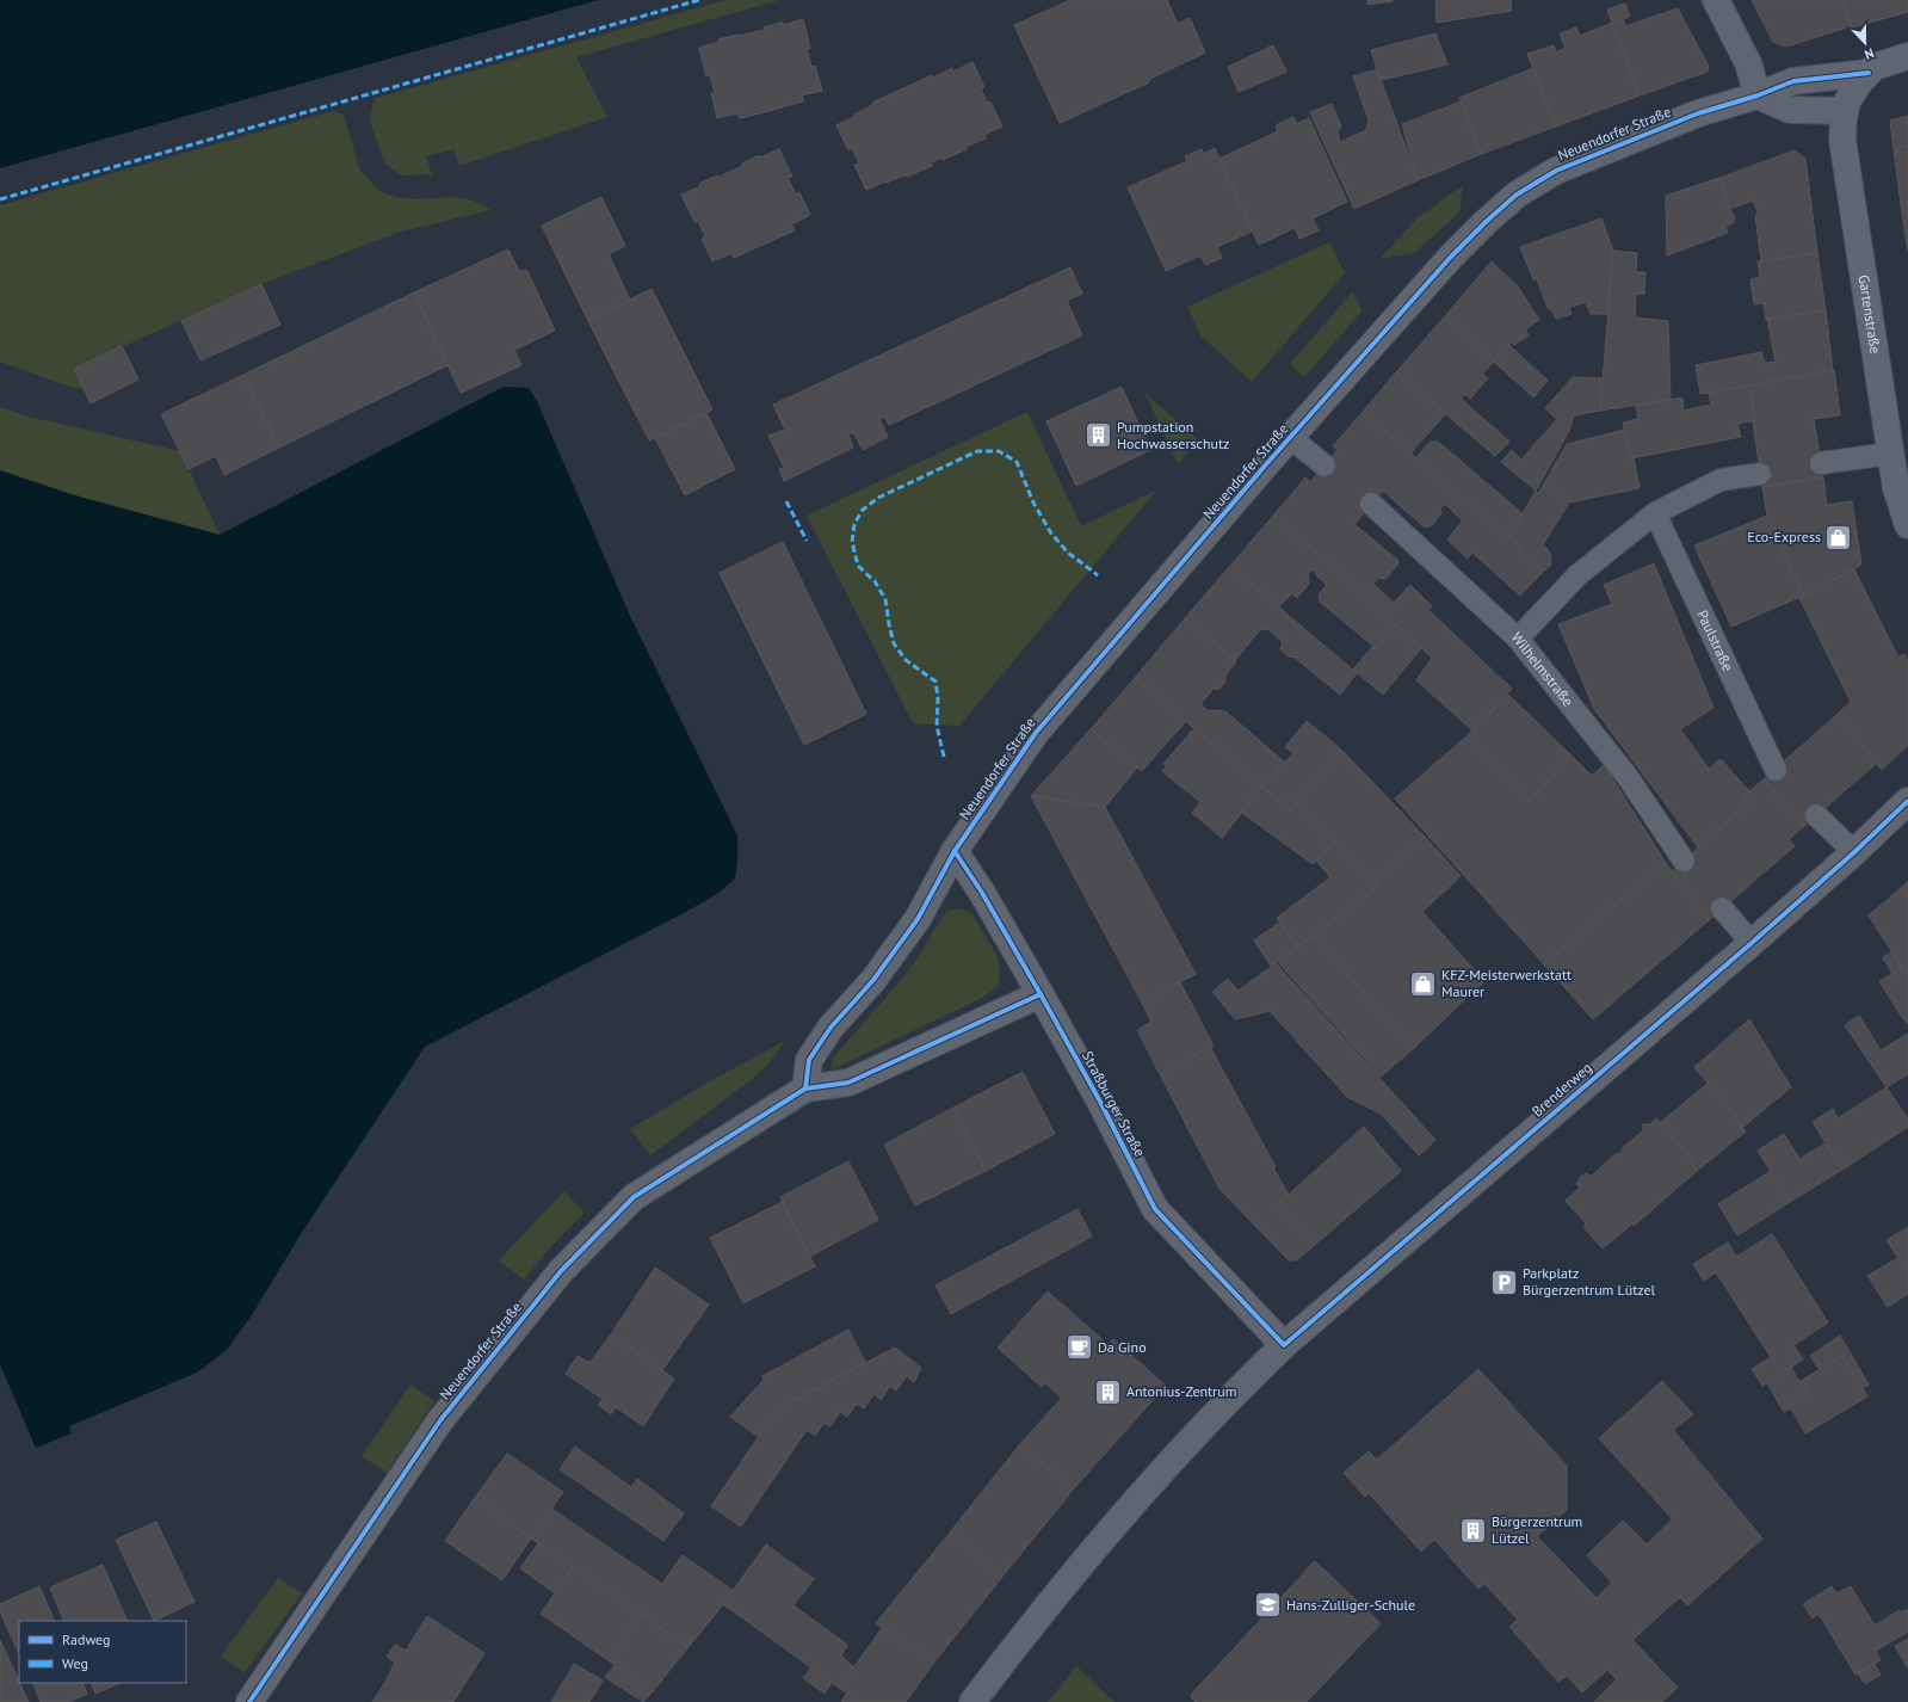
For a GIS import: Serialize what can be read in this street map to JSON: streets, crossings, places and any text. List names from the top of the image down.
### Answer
{
  "streets": {
    "street": [
      "Neuendorfer Straße",
      "Gartenstraße",
      "Brenderweg",
      "Straßburger Straße"
    ],
    "lane": ["Paulstraße", "Wilhelmstraße"]
  },
  "crossings": [
    ["Neuendorfer Straße", "Gartenstraße"],
    ["Neuendorfer Straße", "Straßburger Straße"],
    ["Brenderweg", "Straßburger Straße"]
  ],
  "places": {
    "building": ["Pumpstation Hochwasserschutz", "Antonius-Zentrum", "Bürgerzentrum Lützel"],
    "shop": ["Eco-Express", "KFZ-Meisterwerkstatt Maurer"],
    "parking": ["Parkplatz Bürgerzentrum Lützel"],
    "cafe": ["Da Gino"],
    "school or university": ["Hans-Zulliger-Schule"]
  },
  "legend": ["Radweg", "Weg"],
  "north": "bottom"
}
